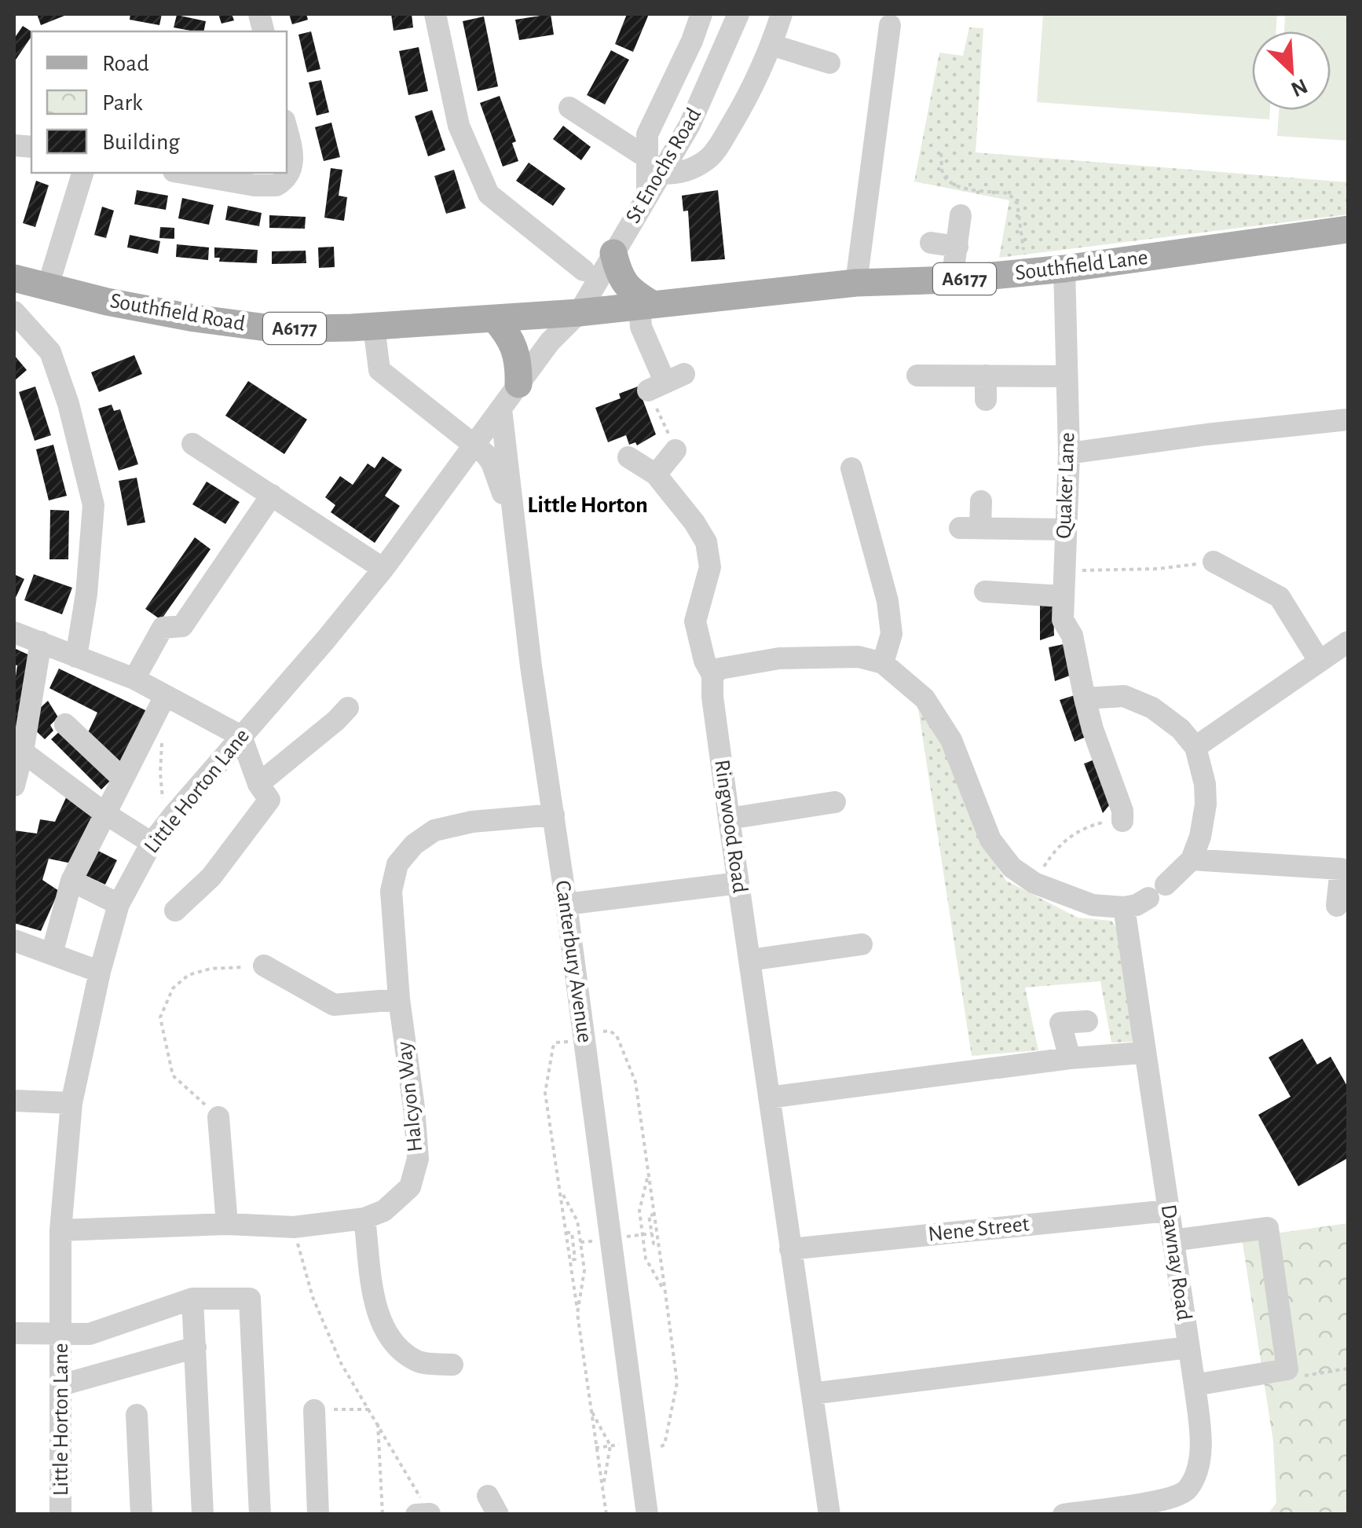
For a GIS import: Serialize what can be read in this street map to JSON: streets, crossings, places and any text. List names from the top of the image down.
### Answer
{
  "streets": {
    "main road": ["Southfield Lane", "A6177", "Southfield Road"],
    "street": [
      "St Enochs Road",
      "Quaker Lane",
      "Little Horton Lane",
      "Ringwood Road",
      "Canterbury Avenue",
      "Halcyon Way",
      "Nene Street",
      "Dawnay Road"
    ]
  },
  "crossings": [
    ["St Enochs Road", "Southfield Lane"],
    ["St Enochs Road", "Southfield Road"],
    ["St Enochs Road", "Little Horton Lane"],
    ["Southfield Lane", "Southfield Road"],
    ["Southfield Lane", "Quaker Lane"],
    ["Southfield Lane", "Little Horton Lane"],
    ["Southfield Road", "Little Horton Lane"],
    ["Little Horton Lane", "Canterbury Avenue"],
    ["Little Horton Lane", "Halcyon Way"],
    ["Ringwood Road", "Nene Street"],
    ["Canterbury Avenue", "Halcyon Way"],
    ["Nene Street", "Dawnay Road"]
  ],
  "districts": ["Little Horton"],
  "legend": ["Road", "Park", "Building"],
  "north": "bottom right"
}
